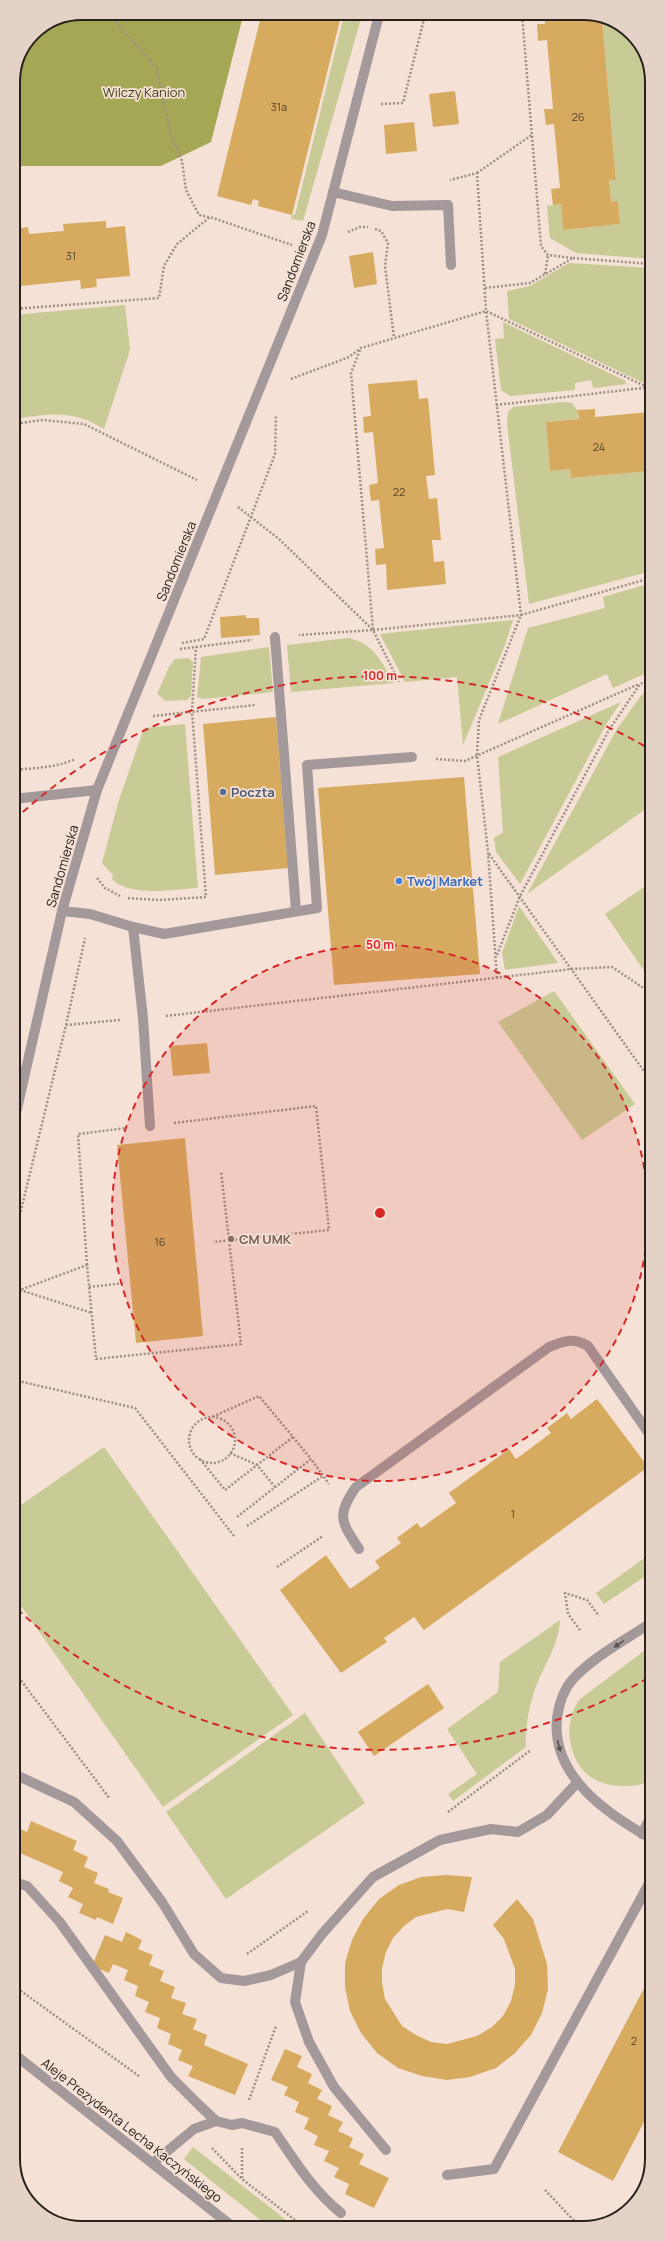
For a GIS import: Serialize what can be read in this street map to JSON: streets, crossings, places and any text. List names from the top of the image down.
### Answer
{
  "streets": {
    "street": ["Sandomierska", "Aleje Prezydenta Lecha Kaczyńskiego"]
  },
  "parks": ["Wilczy Kanion"],
  "places": ["Poczta", "Twój Market", "CM UMK"],
  "house_numbers": [
    "31a",
    "26",
    "31",
    "24",
    "22",
    "16",
    "1",
    "2"
  ],
  "rings": ["100 m", "50 m"]
}
